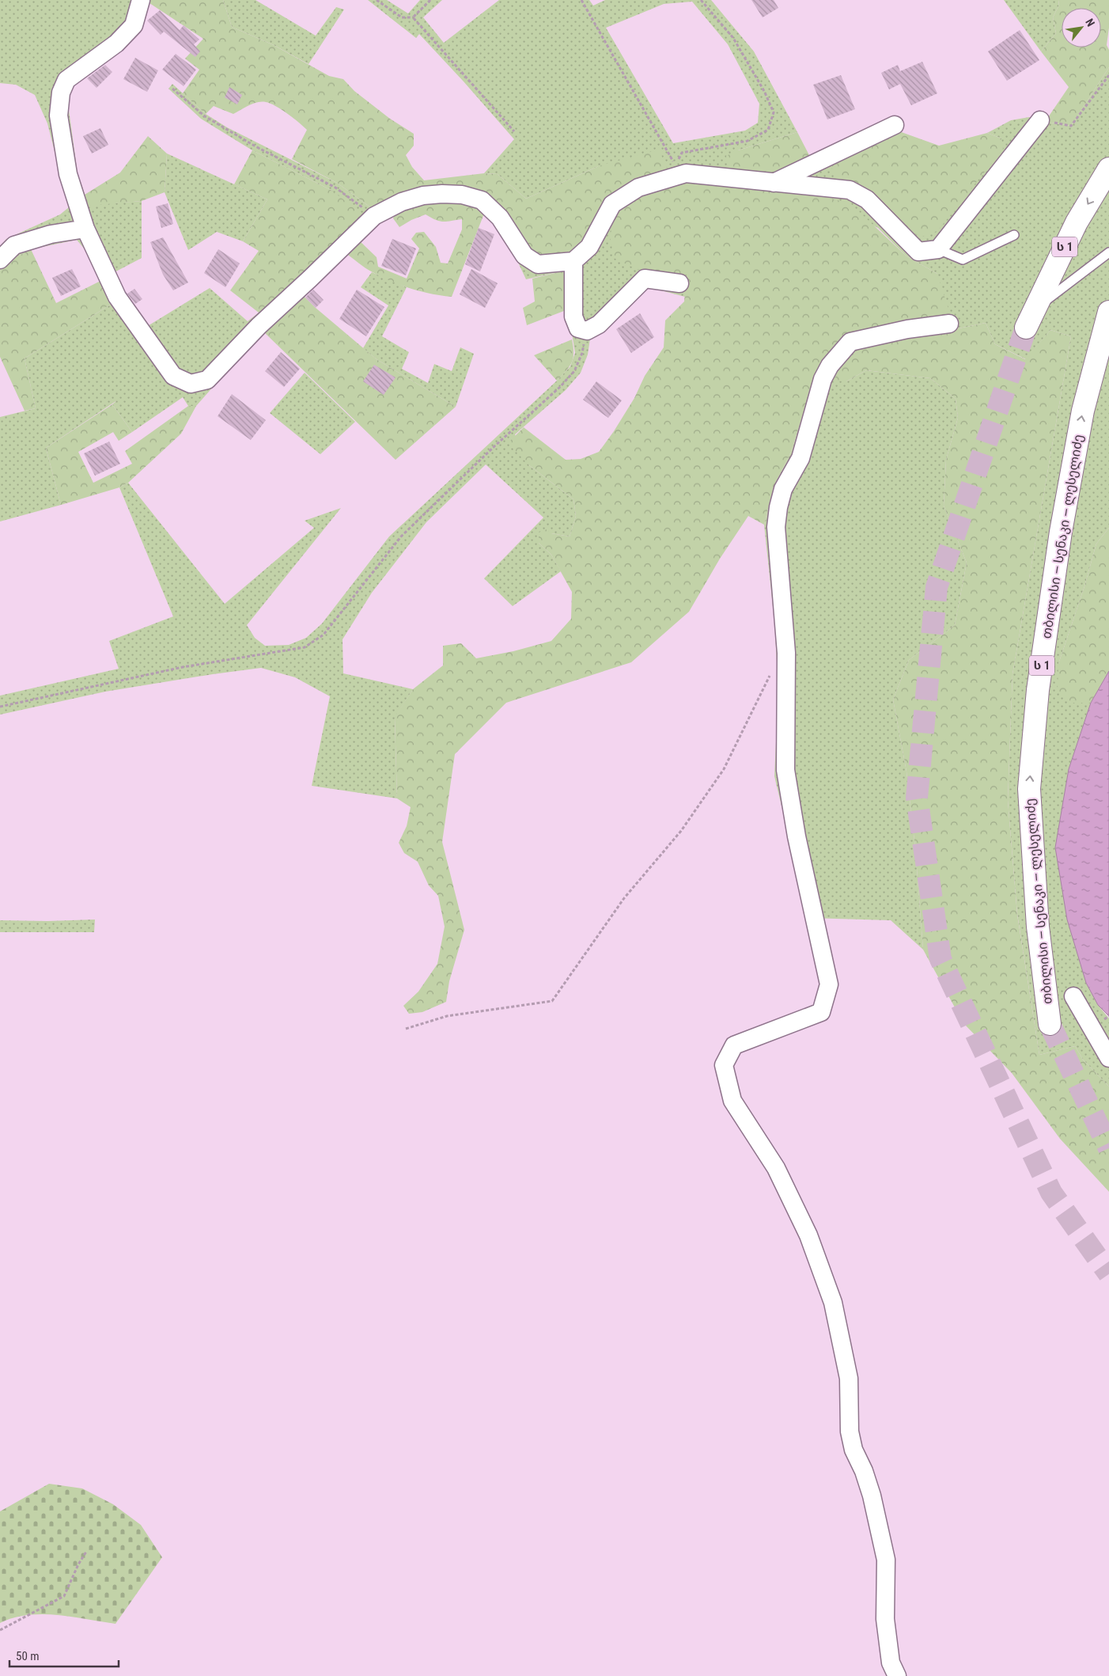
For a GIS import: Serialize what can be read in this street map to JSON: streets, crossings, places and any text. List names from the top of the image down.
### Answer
{
  "streets": {
    "highway": ["ს 1", "თბილისი — სენაკი — ლესელიძე"]
  },
  "one_way": ["თბილისი — სენაკი — ლესელიძე"],
  "scale_bar": "50 m",
  "north": "top right"
}
